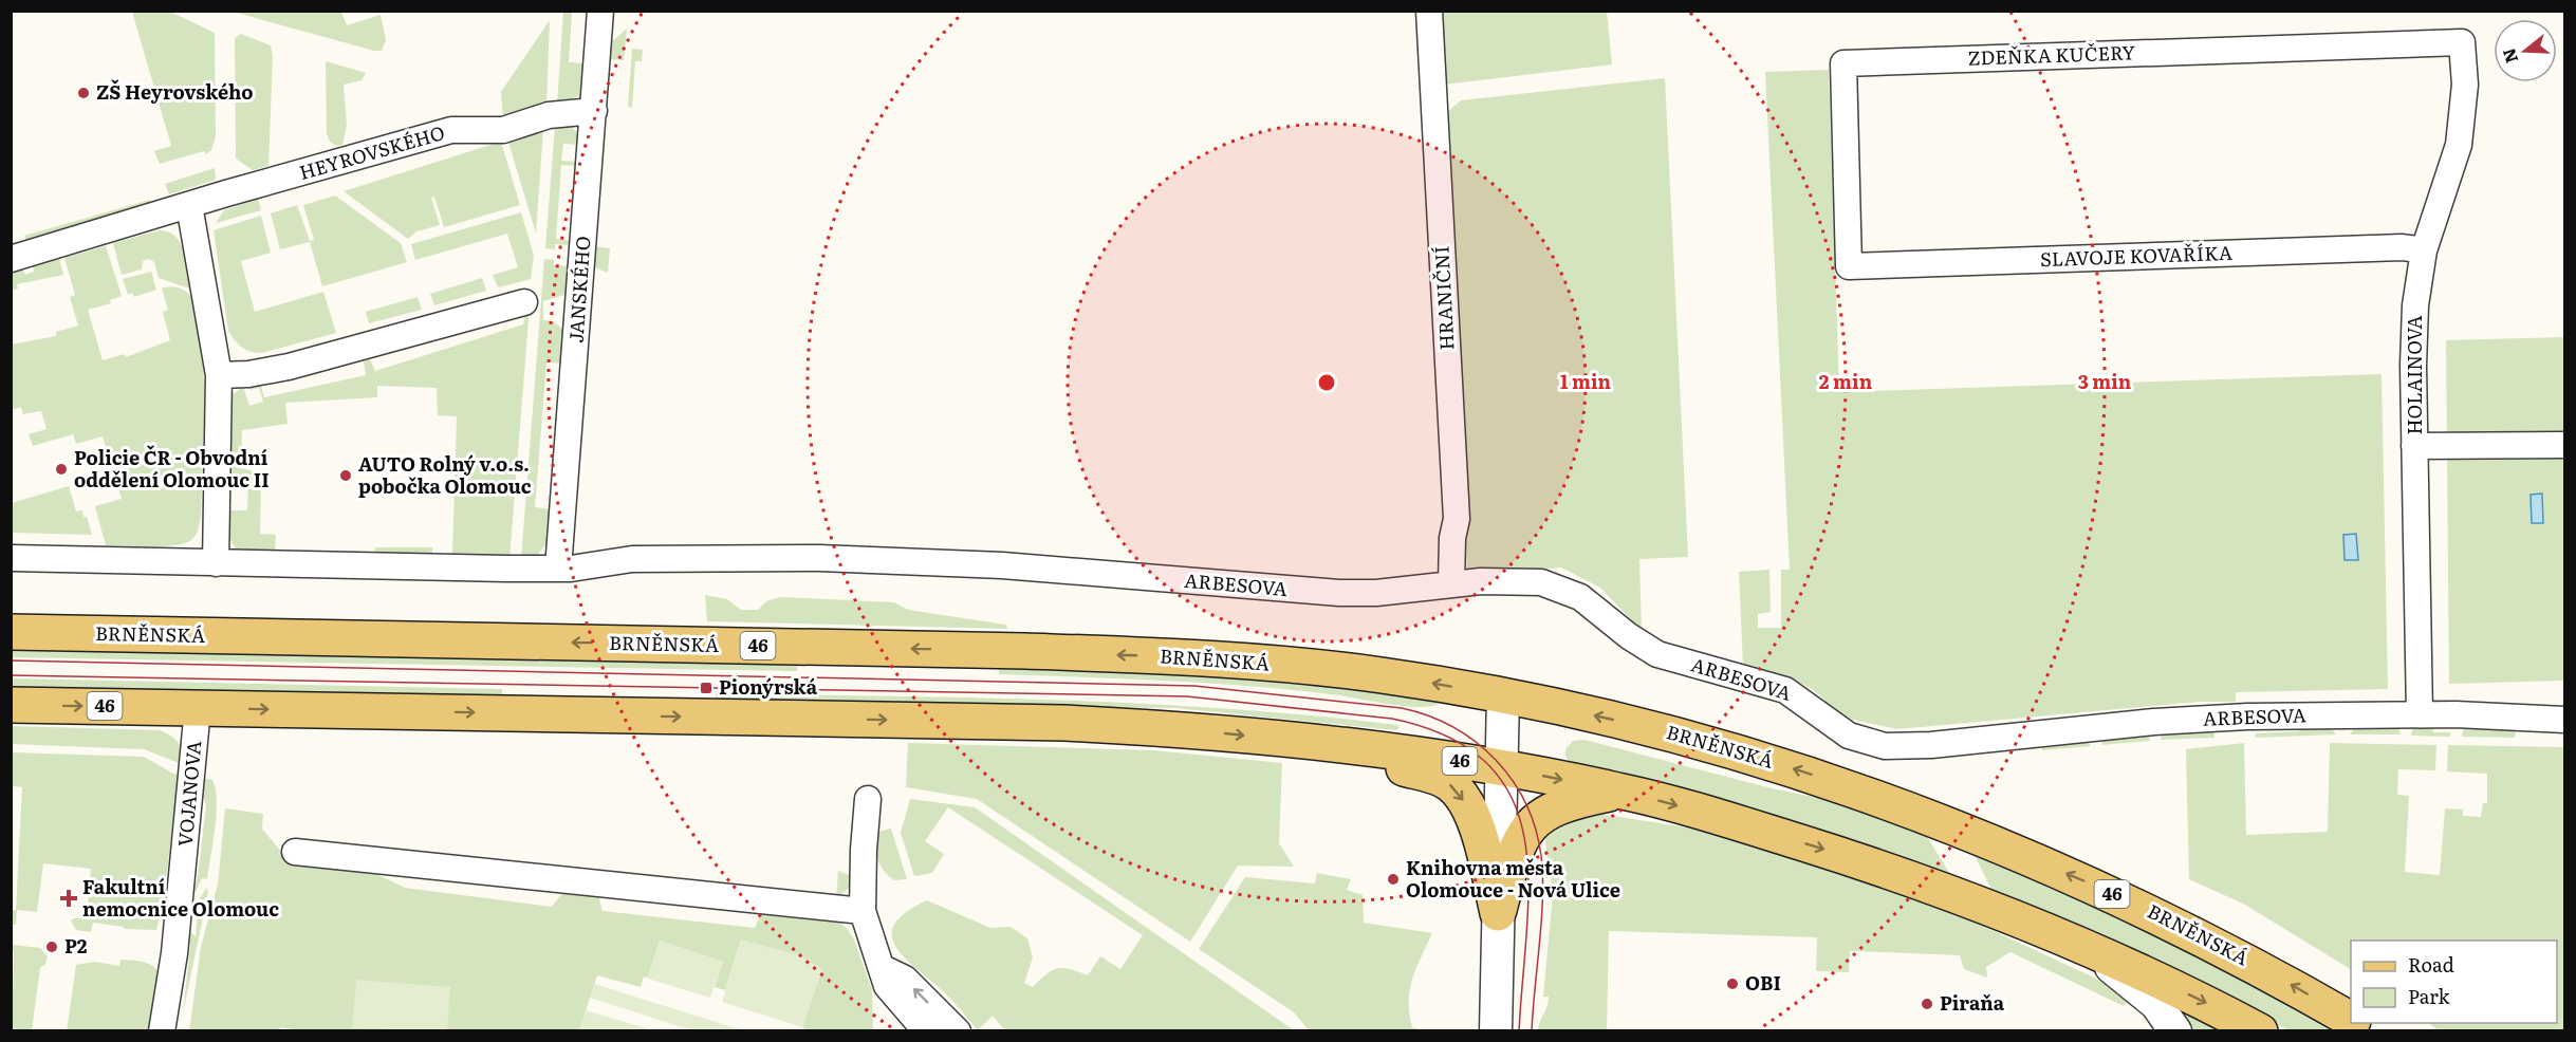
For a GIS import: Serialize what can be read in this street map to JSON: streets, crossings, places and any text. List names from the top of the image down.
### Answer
{
  "streets": {
    "main road": ["BRNĚNSKÁ", "46"],
    "street": [
      "ZDEŇKA KUČERY",
      "HEYROVSKÉHO",
      "SLAVOJE KOVAŘÍKA",
      "JANSKÉHO",
      "HRANIČNÍ",
      "HOLAINOVA",
      "ARBESOVA",
      "VOJANOVA"
    ]
  },
  "crossings": [
    ["ZDEŇKA KUČERY", "SLAVOJE KOVAŘÍKA"],
    ["ZDEŇKA KUČERY", "HOLAINOVA"],
    ["HEYROVSKÉHO", "JANSKÉHO"],
    ["SLAVOJE KOVAŘÍKA", "HOLAINOVA"],
    ["JANSKÉHO", "ARBESOVA"],
    ["HRANIČNÍ", "ARBESOVA"],
    ["HOLAINOVA", "ARBESOVA"],
    ["46", "VOJANOVA"]
  ],
  "places": {
    "other": [
      "ZŠ Heyrovského",
      "Policie ČR - Obvodní oddělení Olomouc II",
      "AUTO Rolný v.o.s. pobočka Olomouc",
      "Knihovna města Olomouce - Nová Ulice",
      "P2",
      "OBI",
      "Piraňa"
    ],
    "transit": ["Pionýrská"],
    "health": ["Fakultní nemocnice Olomouc"]
  },
  "legend": ["Road", "Park"],
  "north": "left",
  "rings": ["1 min", "2 min", "3 min"]
}
